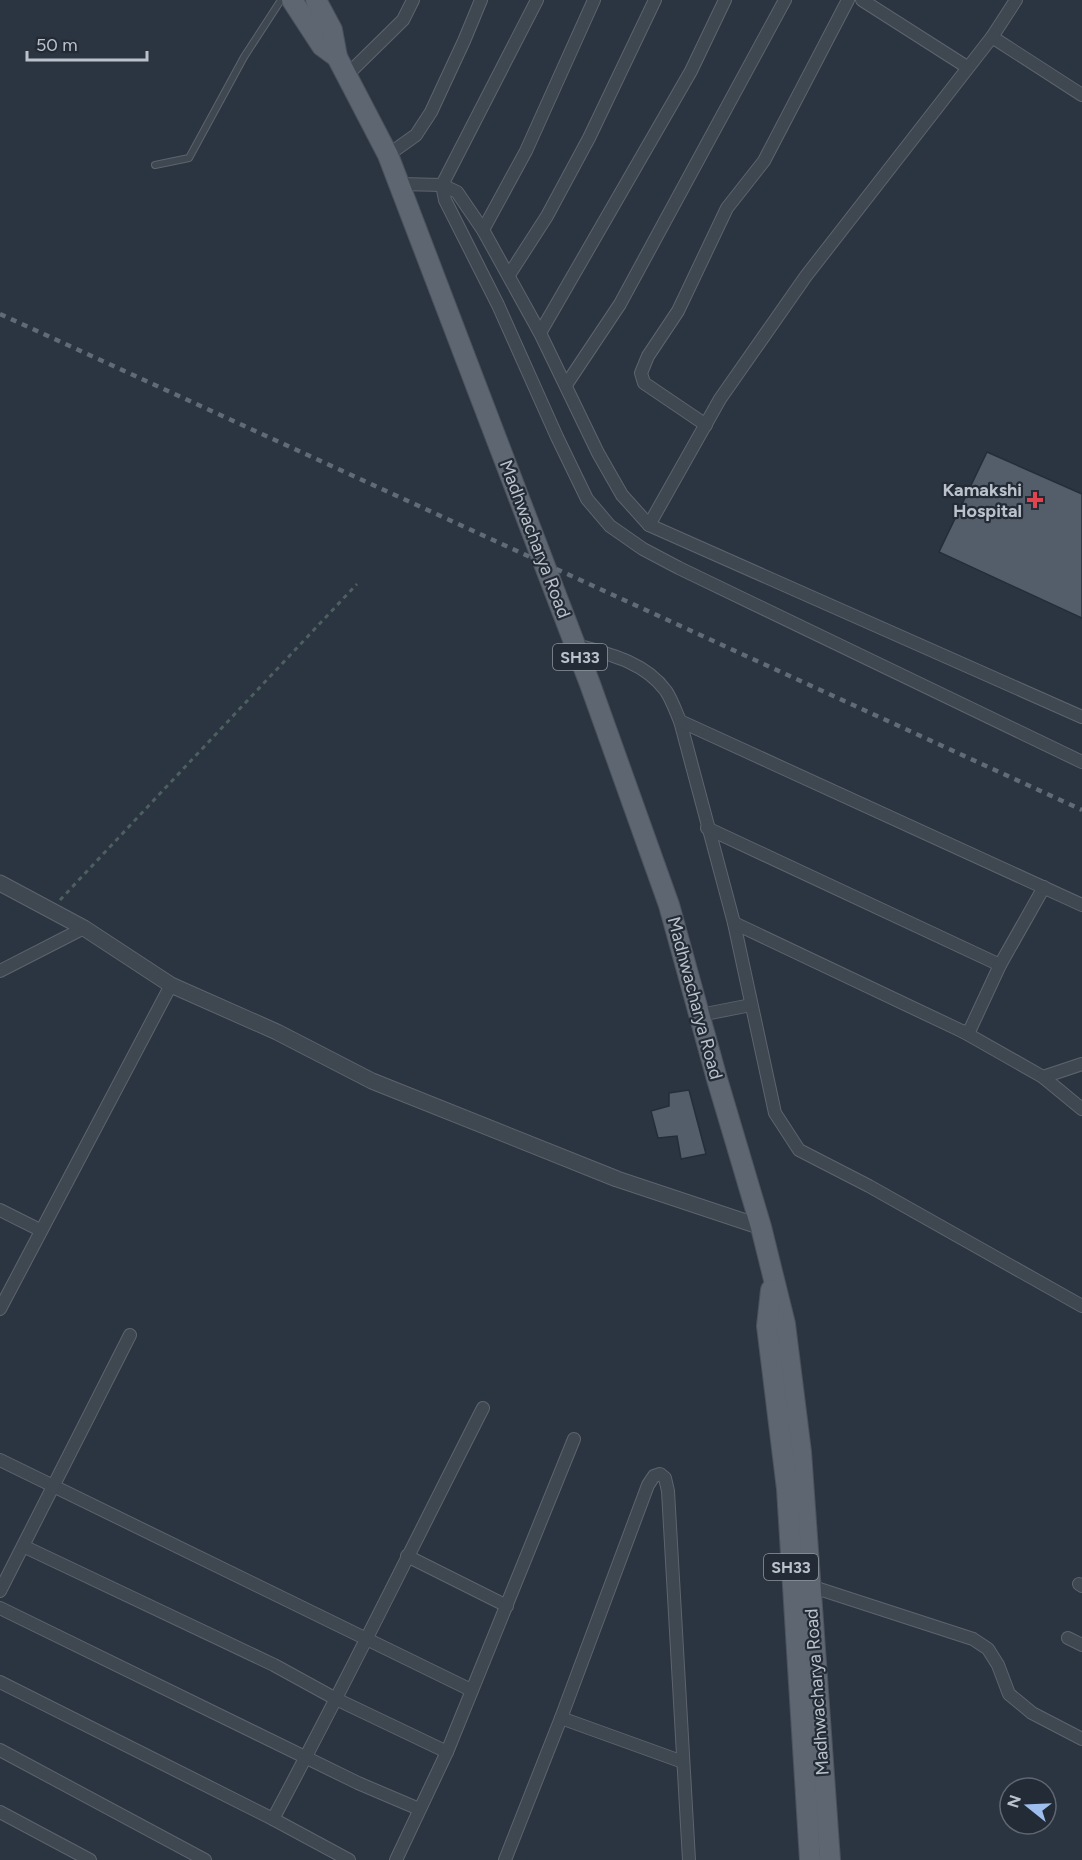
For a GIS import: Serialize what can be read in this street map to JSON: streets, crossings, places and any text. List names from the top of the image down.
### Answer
{
  "streets": {
    "main road": ["Madhwacharya Road", "SH33"]
  },
  "places": {
    "health": ["Kamakshi Hospital"]
  },
  "scale_bar": "50 m",
  "north": "left"
}
